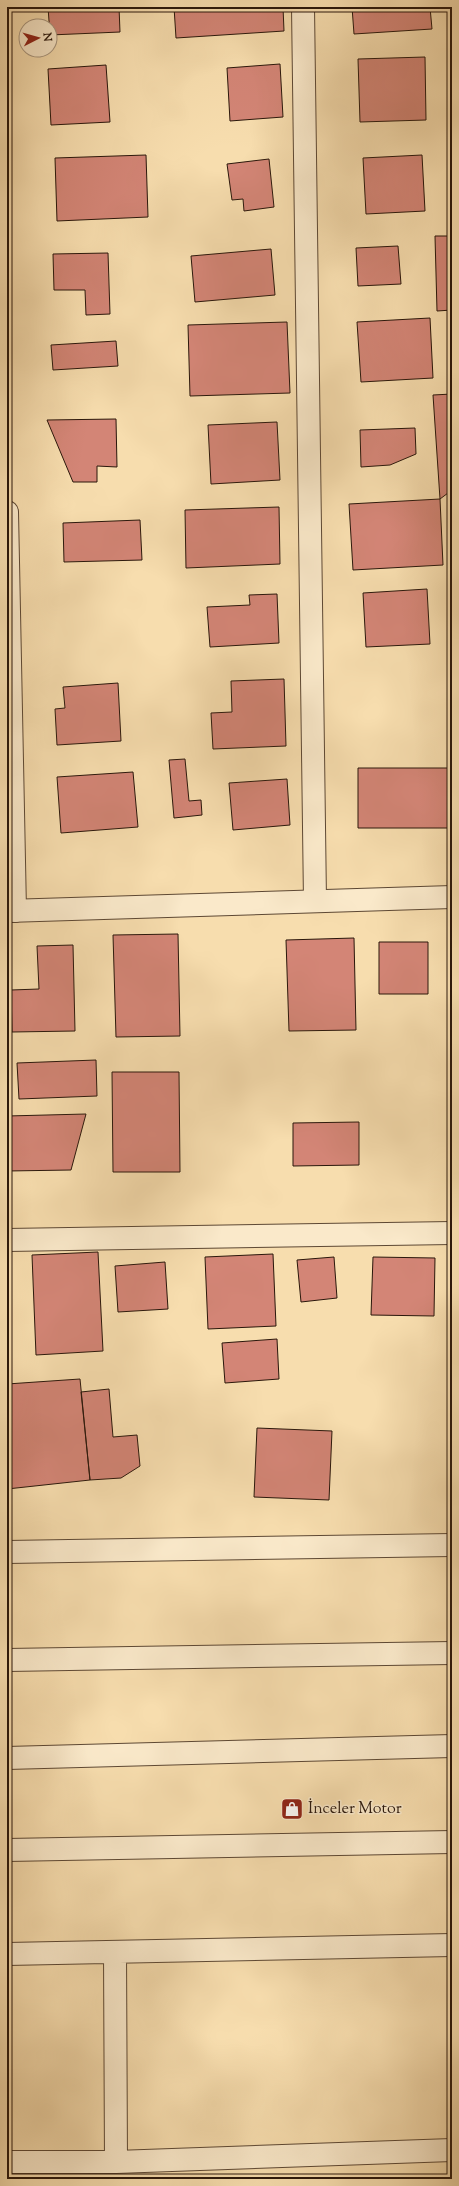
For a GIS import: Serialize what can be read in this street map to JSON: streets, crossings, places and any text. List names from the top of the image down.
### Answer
{
  "places": {
    "shop": ["İnceler Motor"]
  },
  "north": "right"
}
